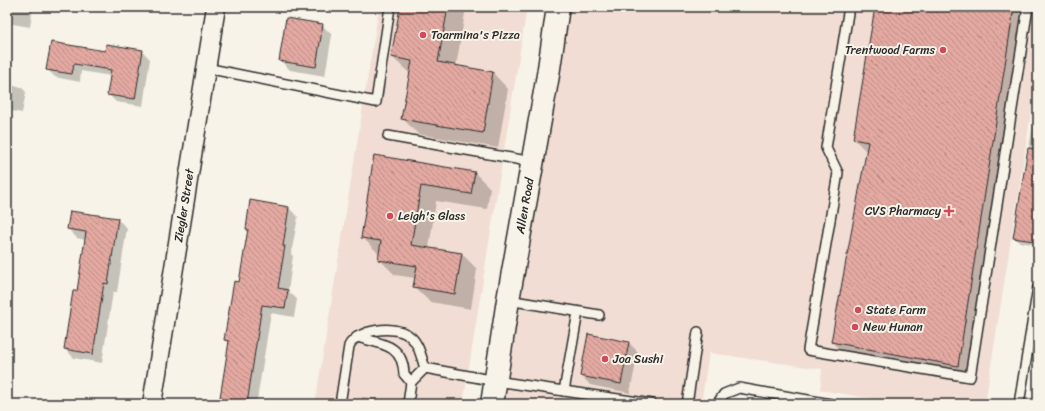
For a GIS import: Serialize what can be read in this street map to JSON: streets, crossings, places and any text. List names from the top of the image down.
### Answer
{
  "streets": {
    "main road": ["Allen Road"],
    "street": ["Ziegler Street"]
  },
  "places": {
    "other": [
      "Toarmina's Pizza",
      "Trentwood Farms",
      "Leigh's Glass",
      "State Farm",
      "New Hunan",
      "Joa Sushi"
    ],
    "health": ["CVS Pharmacy"]
  }
}
